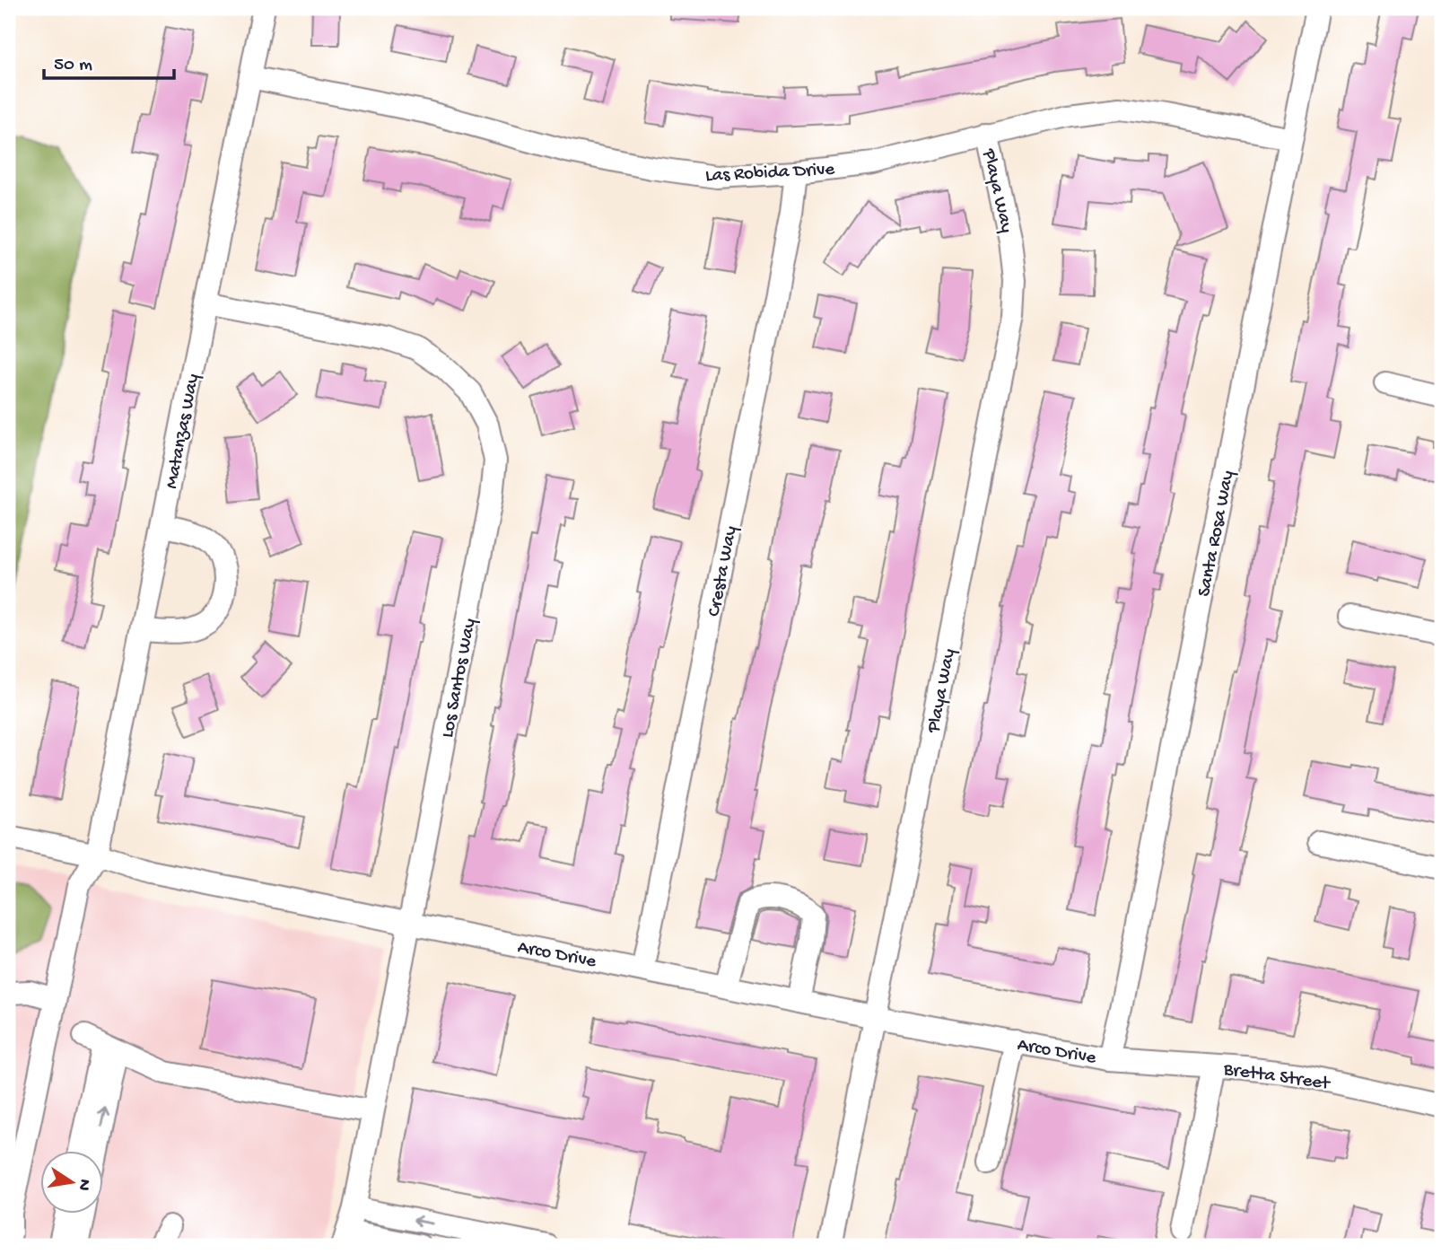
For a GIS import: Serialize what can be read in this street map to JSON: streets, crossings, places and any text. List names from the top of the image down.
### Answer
{
  "streets": {
    "street": [
      "Las Robida Drive",
      "Playa Way",
      "Matanzas Way",
      "Santa Rosa Way",
      "Cresta Way",
      "Los Santos Way",
      "Arco Drive",
      "Bretta Street"
    ]
  },
  "crossings": [
    ["Las Robida Drive", "Playa Way"],
    ["Las Robida Drive", "Matanzas Way"],
    ["Las Robida Drive", "Santa Rosa Way"],
    ["Las Robida Drive", "Cresta Way"],
    ["Playa Way", "Arco Drive"],
    ["Matanzas Way", "Los Santos Way"],
    ["Matanzas Way", "Arco Drive"],
    ["Santa Rosa Way", "Arco Drive"],
    ["Santa Rosa Way", "Bretta Street"],
    ["Cresta Way", "Arco Drive"],
    ["Los Santos Way", "Arco Drive"],
    ["Arco Drive", "Bretta Street"]
  ],
  "scale_bar": "50 m",
  "north": "right"
}
